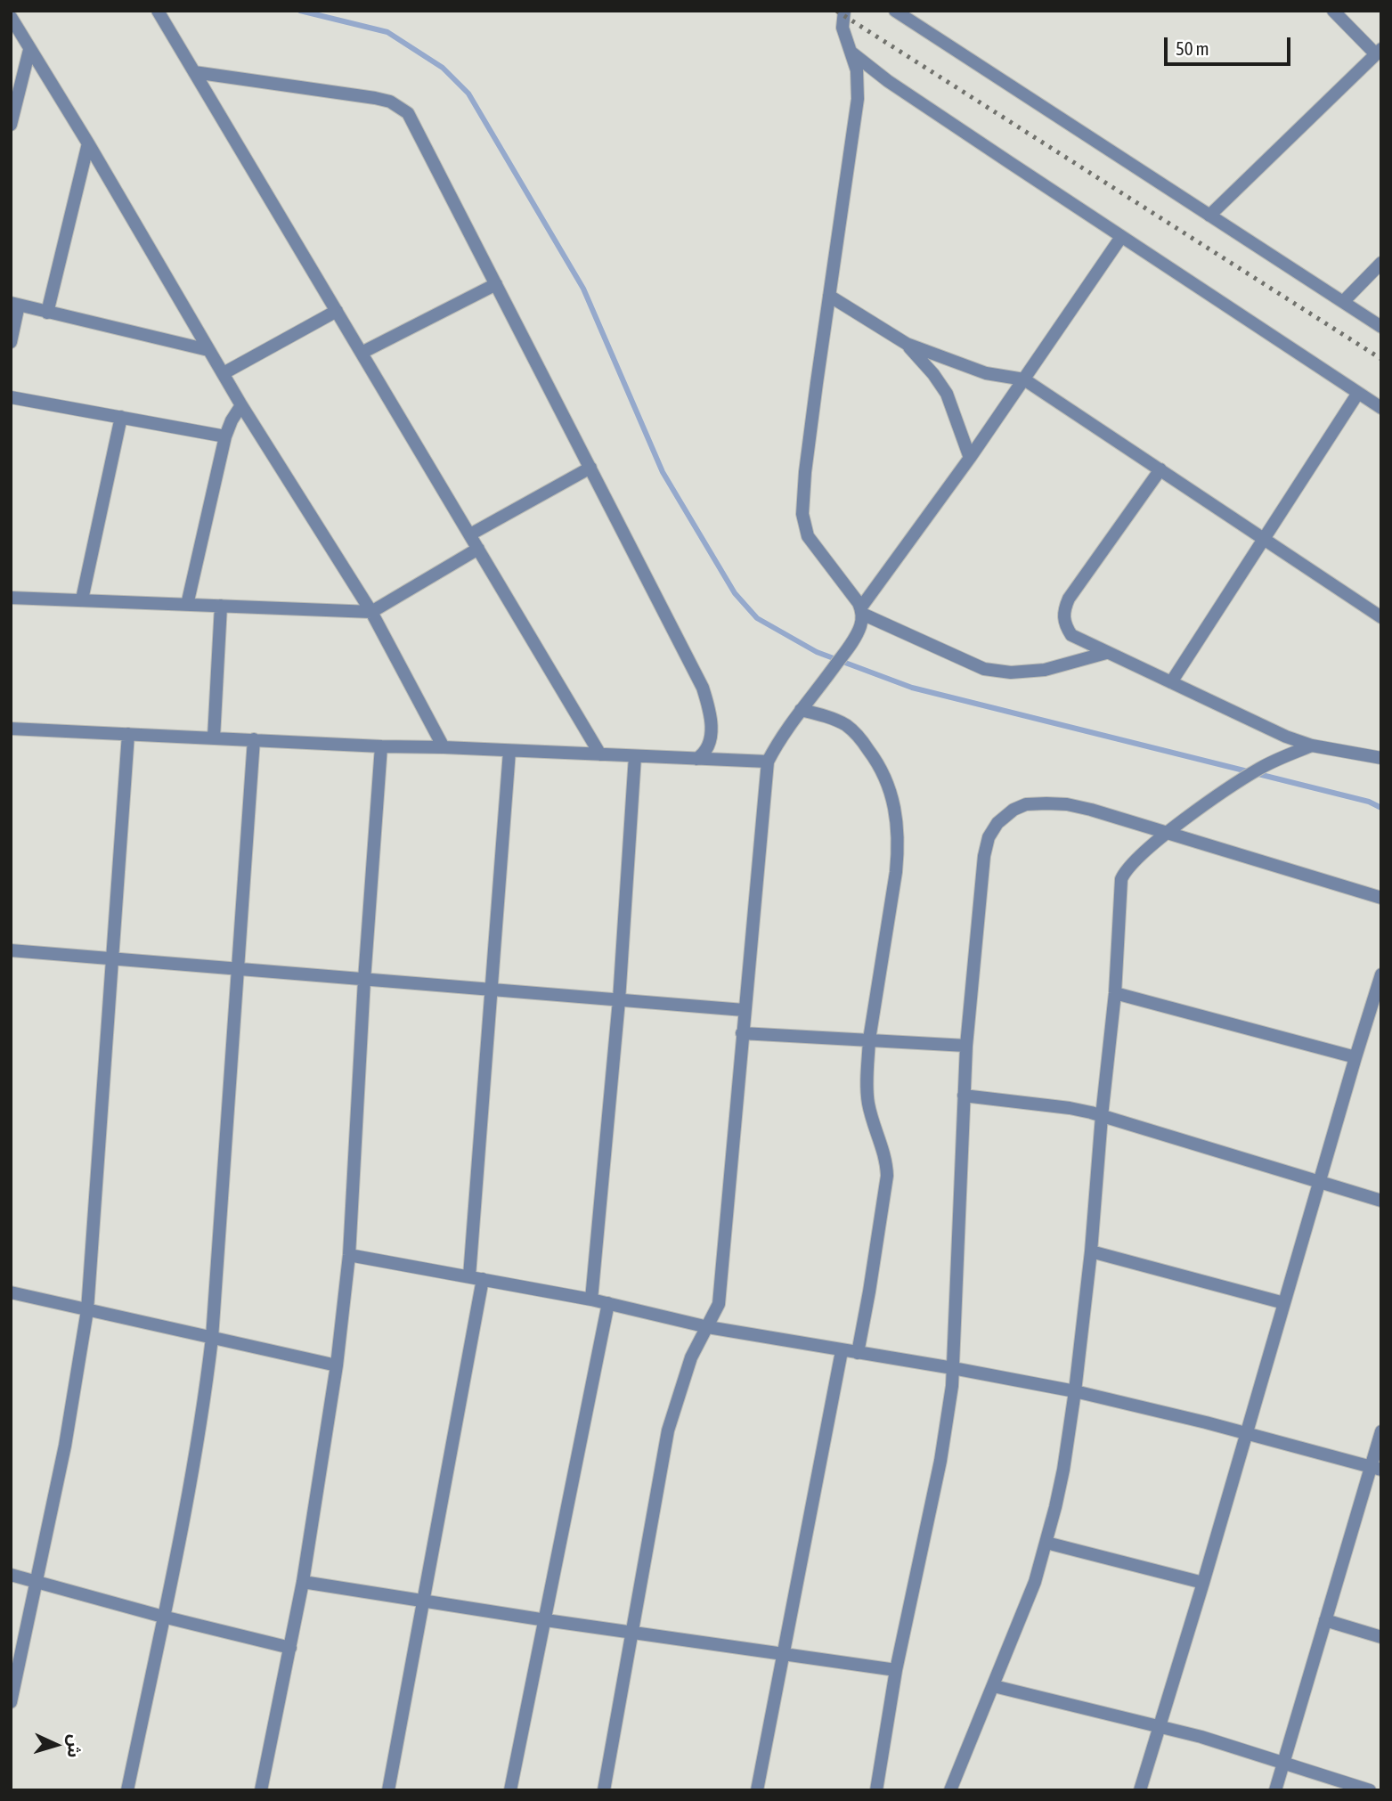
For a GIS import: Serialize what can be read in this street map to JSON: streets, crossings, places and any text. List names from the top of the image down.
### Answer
{
  "scale_bar": "50 m",
  "north": "right"
}
